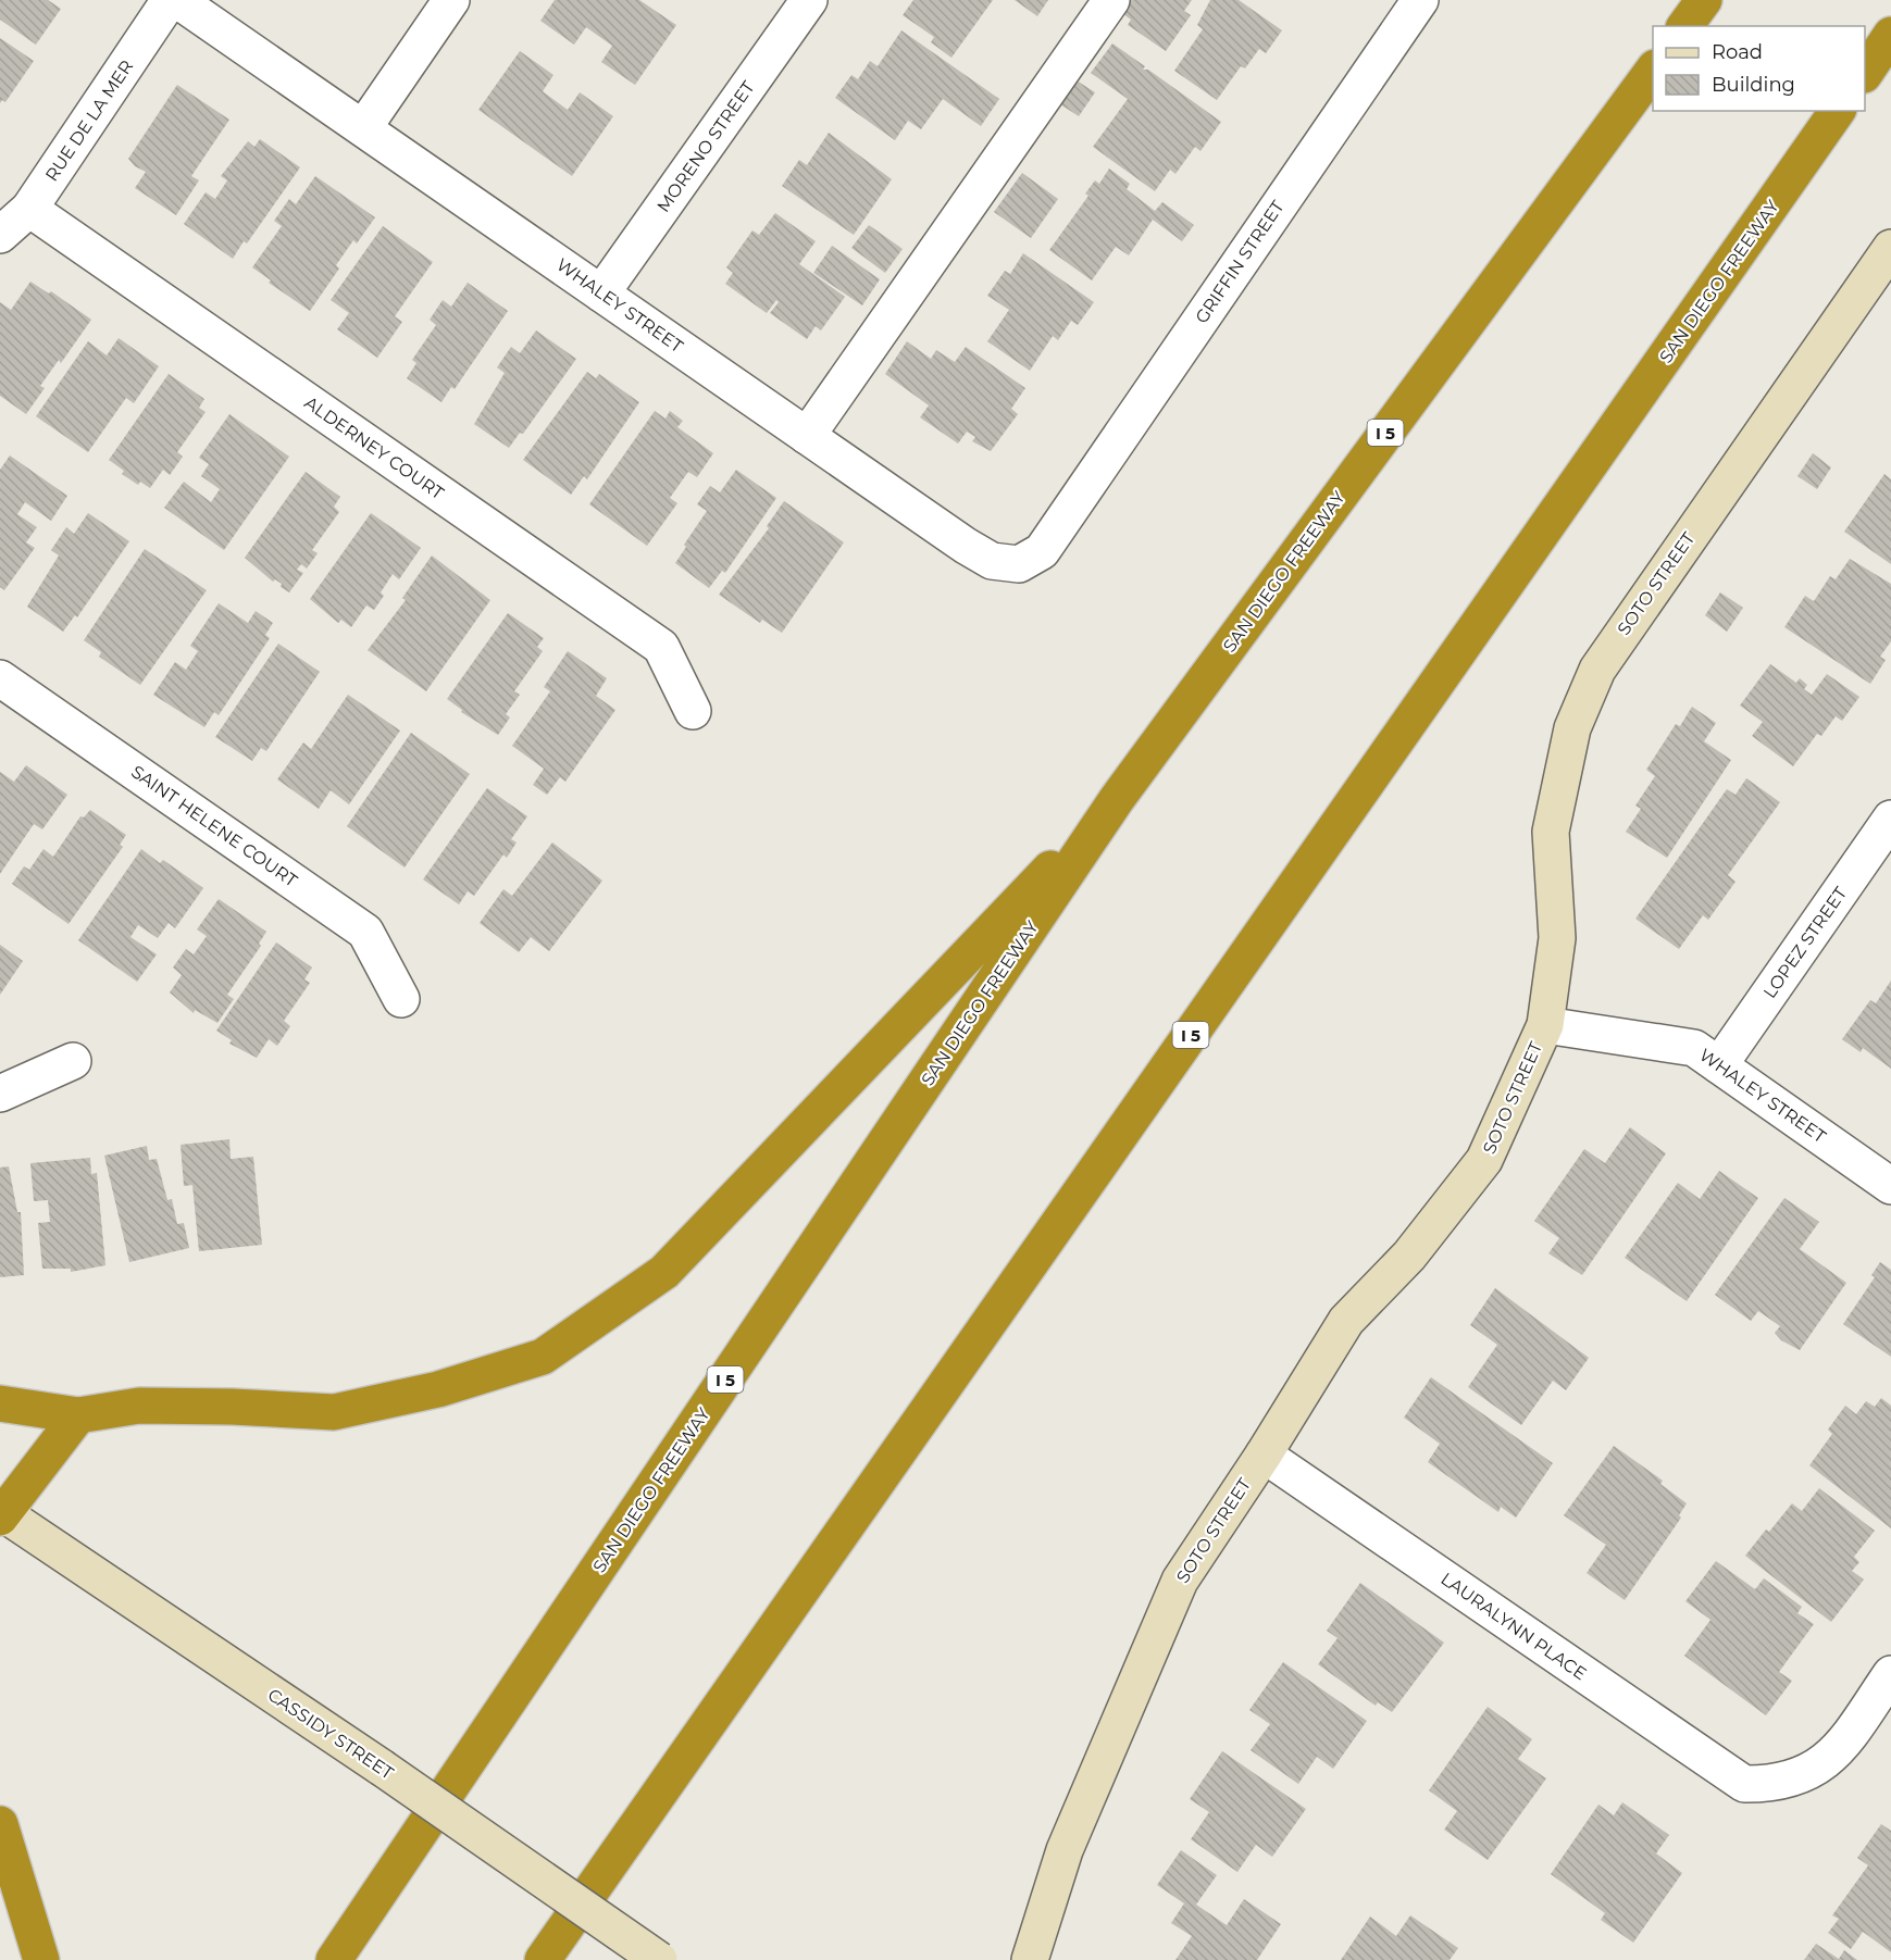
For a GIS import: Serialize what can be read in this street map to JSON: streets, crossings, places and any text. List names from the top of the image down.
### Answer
{
  "streets": {
    "highway": ["SAN DIEGO FREEWAY", "I 5"],
    "street": [
      "RUE DE LA MER",
      "MORENO STREET",
      "GRIFFIN STREET",
      "WHALEY STREET",
      "ALDERNEY COURT",
      "SOTO STREET",
      "SAINT HELENE COURT",
      "LOPEZ STREET",
      "LAURALYNN PLACE",
      "CASSIDY STREET"
    ]
  },
  "crossings": [
    ["RUE DE LA MER", "ALDERNEY COURT"],
    ["MORENO STREET", "WHALEY STREET"],
    ["GRIFFIN STREET", "WHALEY STREET"],
    ["WHALEY STREET", "SOTO STREET"],
    ["WHALEY STREET", "LOPEZ STREET"],
    ["SOTO STREET", "LAURALYNN PLACE"]
  ],
  "legend": ["Road", "Building"]
}
